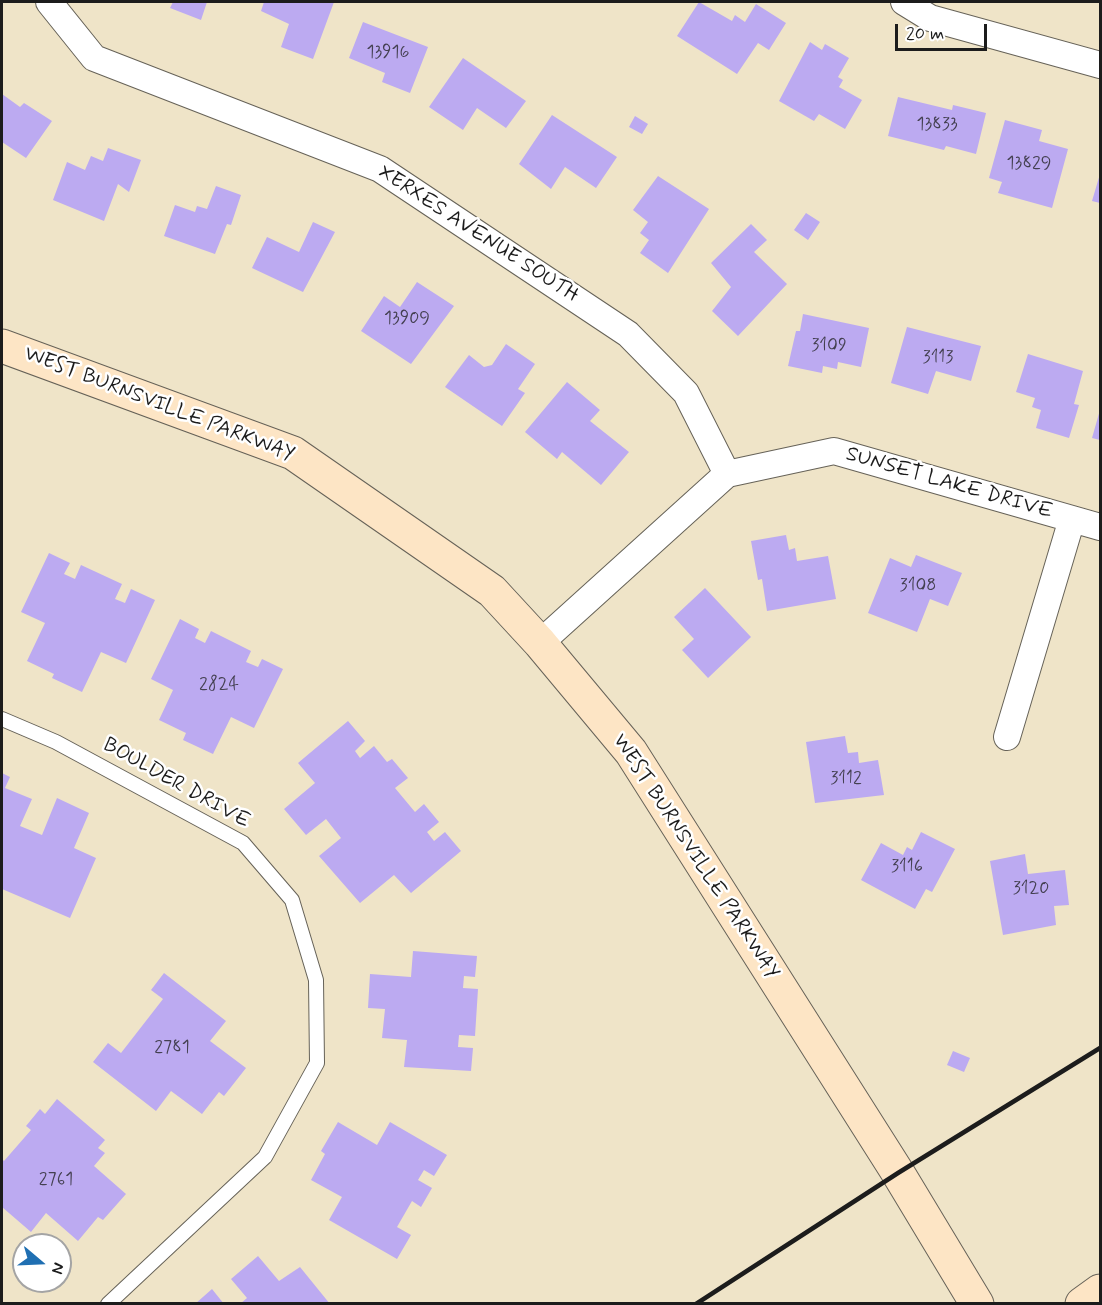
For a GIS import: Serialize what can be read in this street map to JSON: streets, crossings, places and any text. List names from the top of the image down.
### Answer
{
  "streets": {
    "street": ["XERXES AVENUE SOUTH", "WEST BURNSVILLE PARKWAY", "SUNSET LAKE DRIVE"],
    "lane": ["BOULDER DRIVE"]
  },
  "crossings": [
    ["XERXES AVENUE SOUTH", "SUNSET LAKE DRIVE"],
    ["WEST BURNSVILLE PARKWAY", "SUNSET LAKE DRIVE"]
  ],
  "house_numbers": [
    "13916",
    "13833",
    "13829",
    "13909",
    "3109",
    "3113",
    "3108",
    "2824",
    "3112",
    "3116",
    "3120",
    "2781",
    "2761"
  ],
  "scale_bar": "20 m",
  "north": "right"
}
